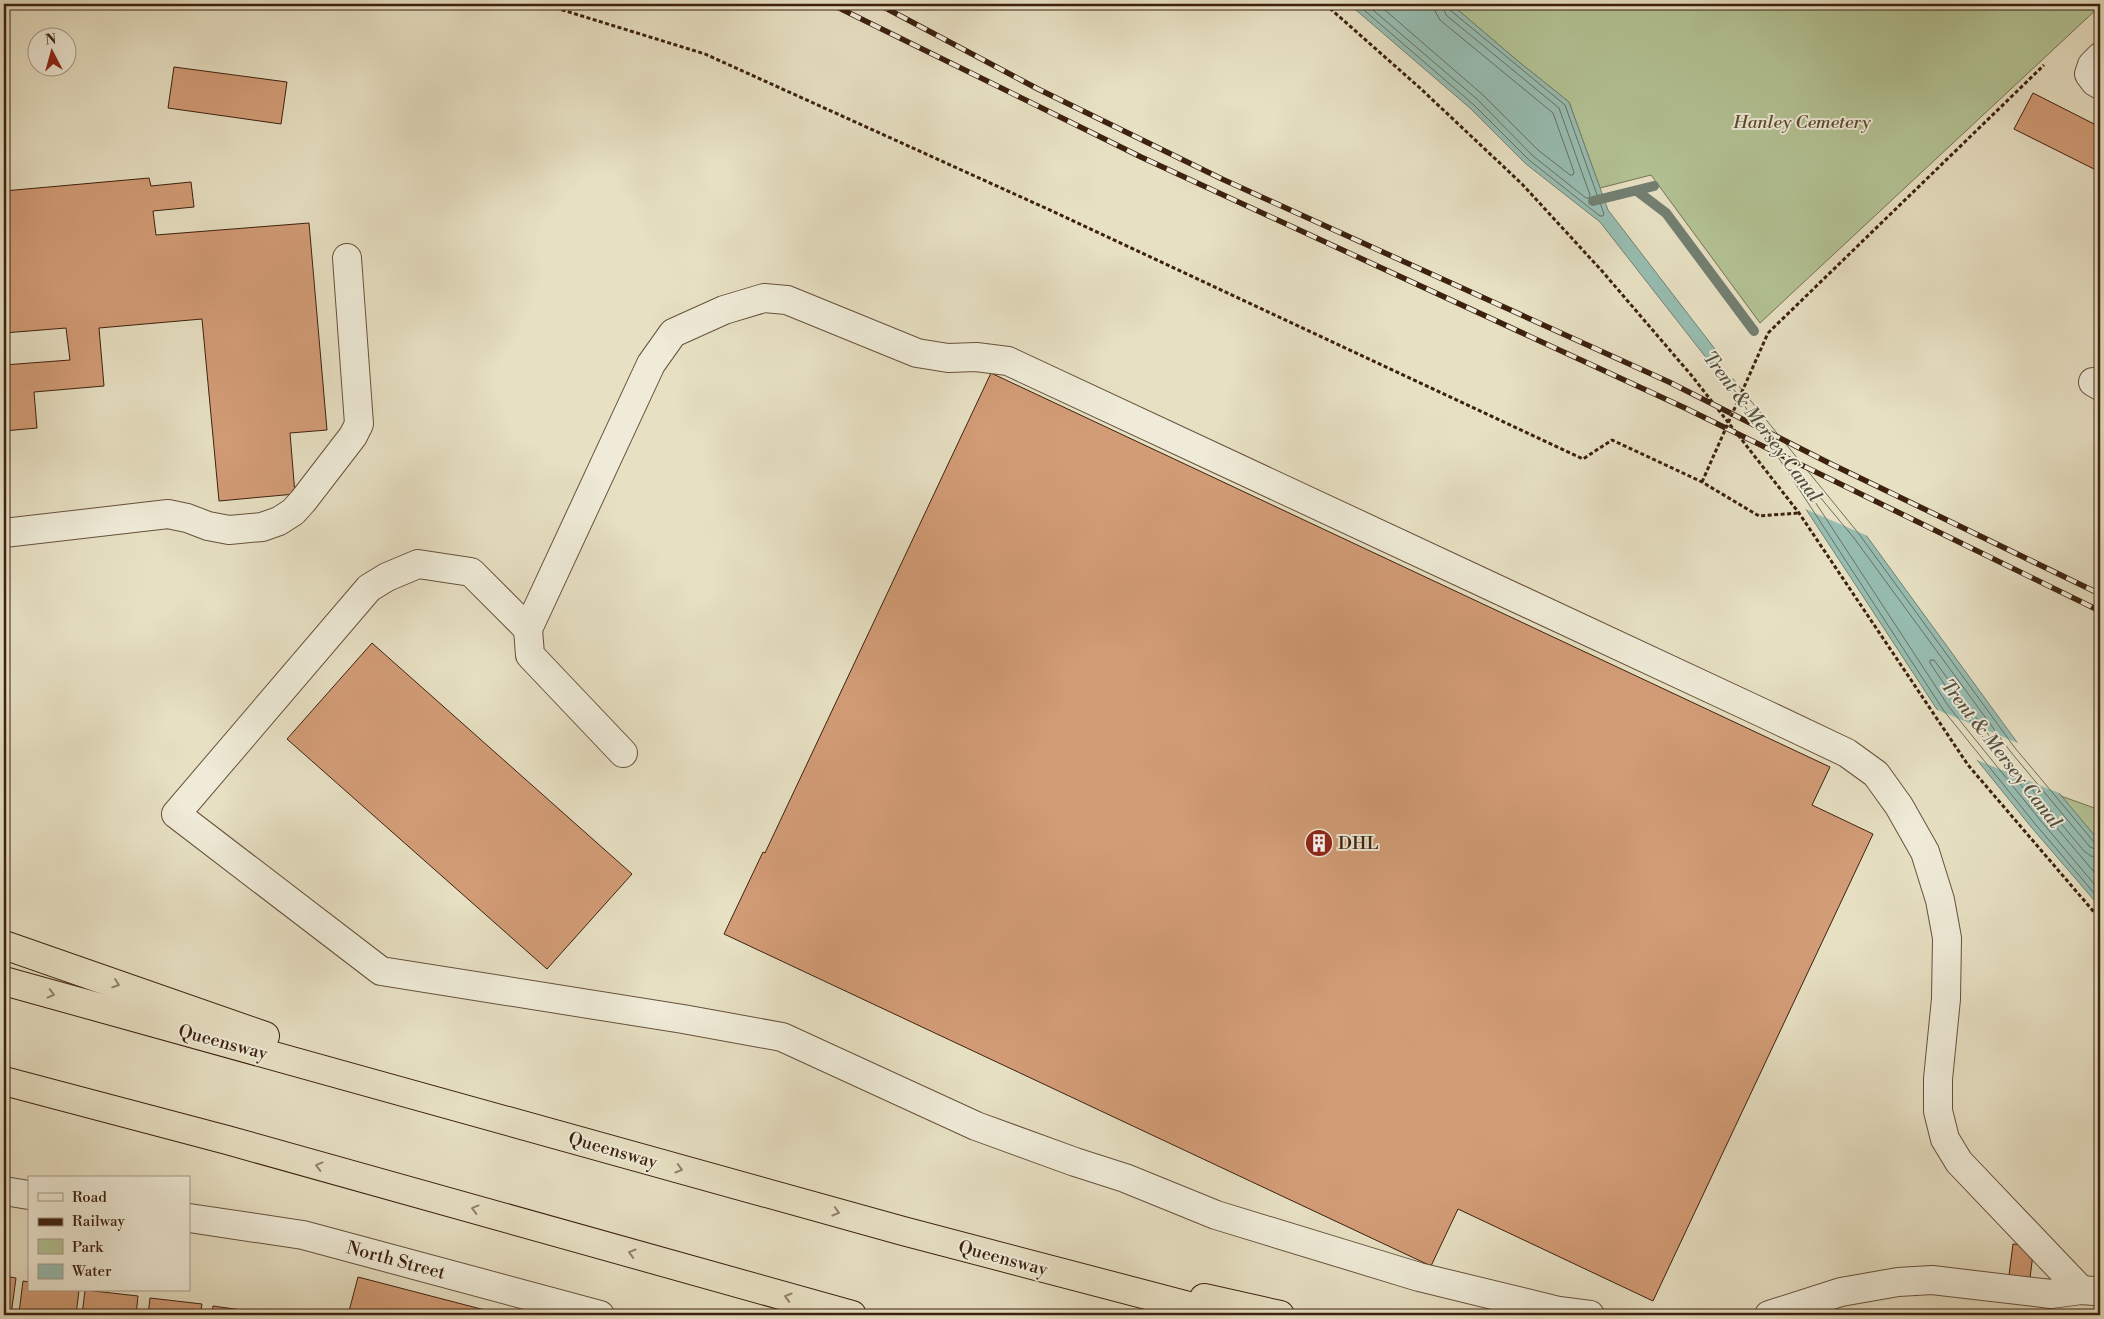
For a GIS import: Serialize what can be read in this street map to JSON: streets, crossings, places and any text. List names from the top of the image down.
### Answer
{
  "streets": {
    "highway": ["Queensway"],
    "street": ["North Street"]
  },
  "water": ["Trent & Mersey Canal"],
  "parks": ["Hanley Cemetery"],
  "places": {
    "building": ["DHL"]
  },
  "legend": [
    "Road",
    "Railway",
    "Park",
    "Water"
  ],
  "north": "top"
}
